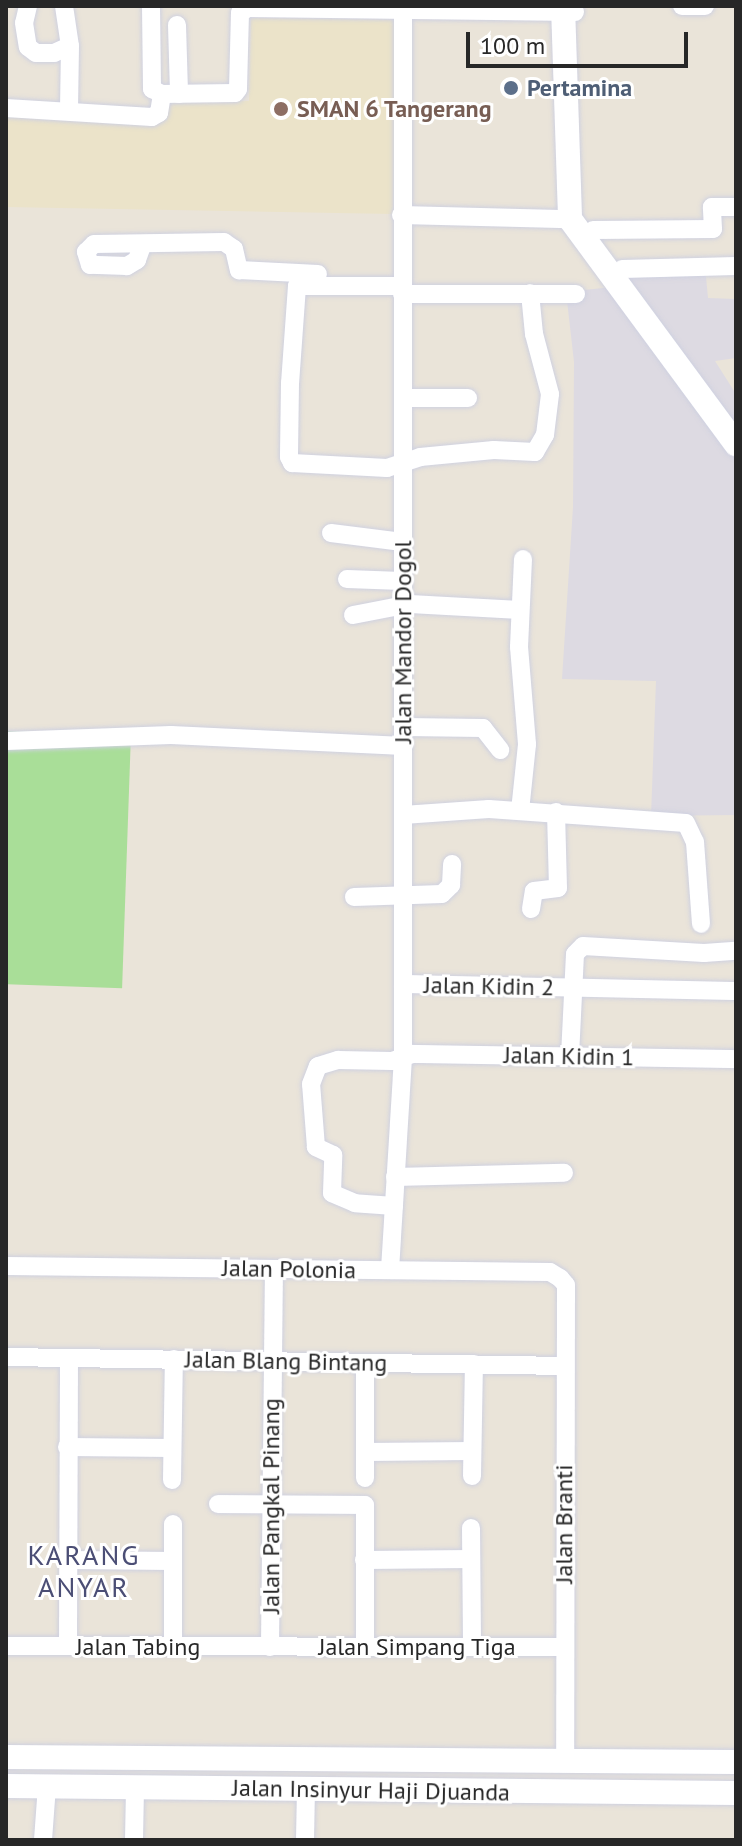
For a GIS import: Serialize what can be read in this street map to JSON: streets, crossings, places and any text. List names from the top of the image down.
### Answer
{
  "streets": {
    "main road": ["Jalan Insinyur Haji Djuanda"],
    "street": [
      "Jalan Mandor Dogol",
      "Jalan Kidin 2",
      "Jalan Kidin 1",
      "Jalan Polonia",
      "Jalan Blang Bintang",
      "Jalan Pangkal Pinang",
      "Jalan Branti",
      "Jalan Tabing",
      "Jalan Simpang Tiga"
    ]
  },
  "crossings": [
    ["Jalan Mandor Dogol", "Jalan Kidin 2"],
    ["Jalan Mandor Dogol", "Jalan Kidin 1"],
    ["Jalan Mandor Dogol", "Jalan Polonia"],
    ["Jalan Polonia", "Jalan Pangkal Pinang"],
    ["Jalan Polonia", "Jalan Branti"],
    ["Jalan Blang Bintang", "Jalan Pangkal Pinang"],
    ["Jalan Blang Bintang", "Jalan Branti"],
    ["Jalan Pangkal Pinang", "Jalan Tabing"],
    ["Jalan Pangkal Pinang", "Jalan Simpang Tiga"],
    ["Jalan Branti", "Jalan Simpang Tiga"],
    ["Jalan Branti", "Jalan Insinyur Haji Djuanda"],
    ["Jalan Tabing", "Jalan Simpang Tiga"]
  ],
  "districts": ["KARANG ANYAR"],
  "places": ["Pertamina", "SMAN 6 Tangerang"],
  "scale_bar": "100 m"
}
